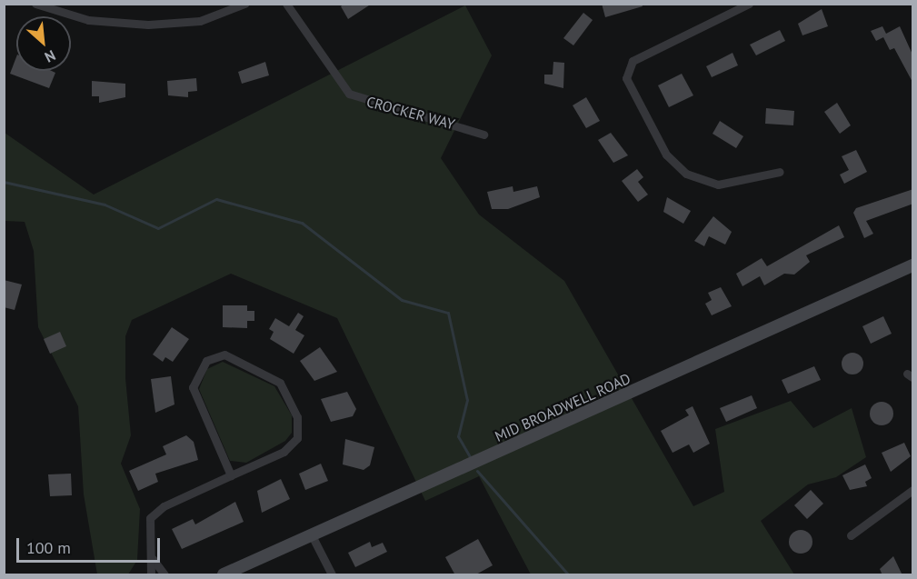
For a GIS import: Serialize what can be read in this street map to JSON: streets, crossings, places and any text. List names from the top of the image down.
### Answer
{
  "streets": {
    "street": ["CROCKER WAY", "MID BROADWELL ROAD"]
  },
  "scale_bar": "100 m",
  "north": "bottom right"
}
